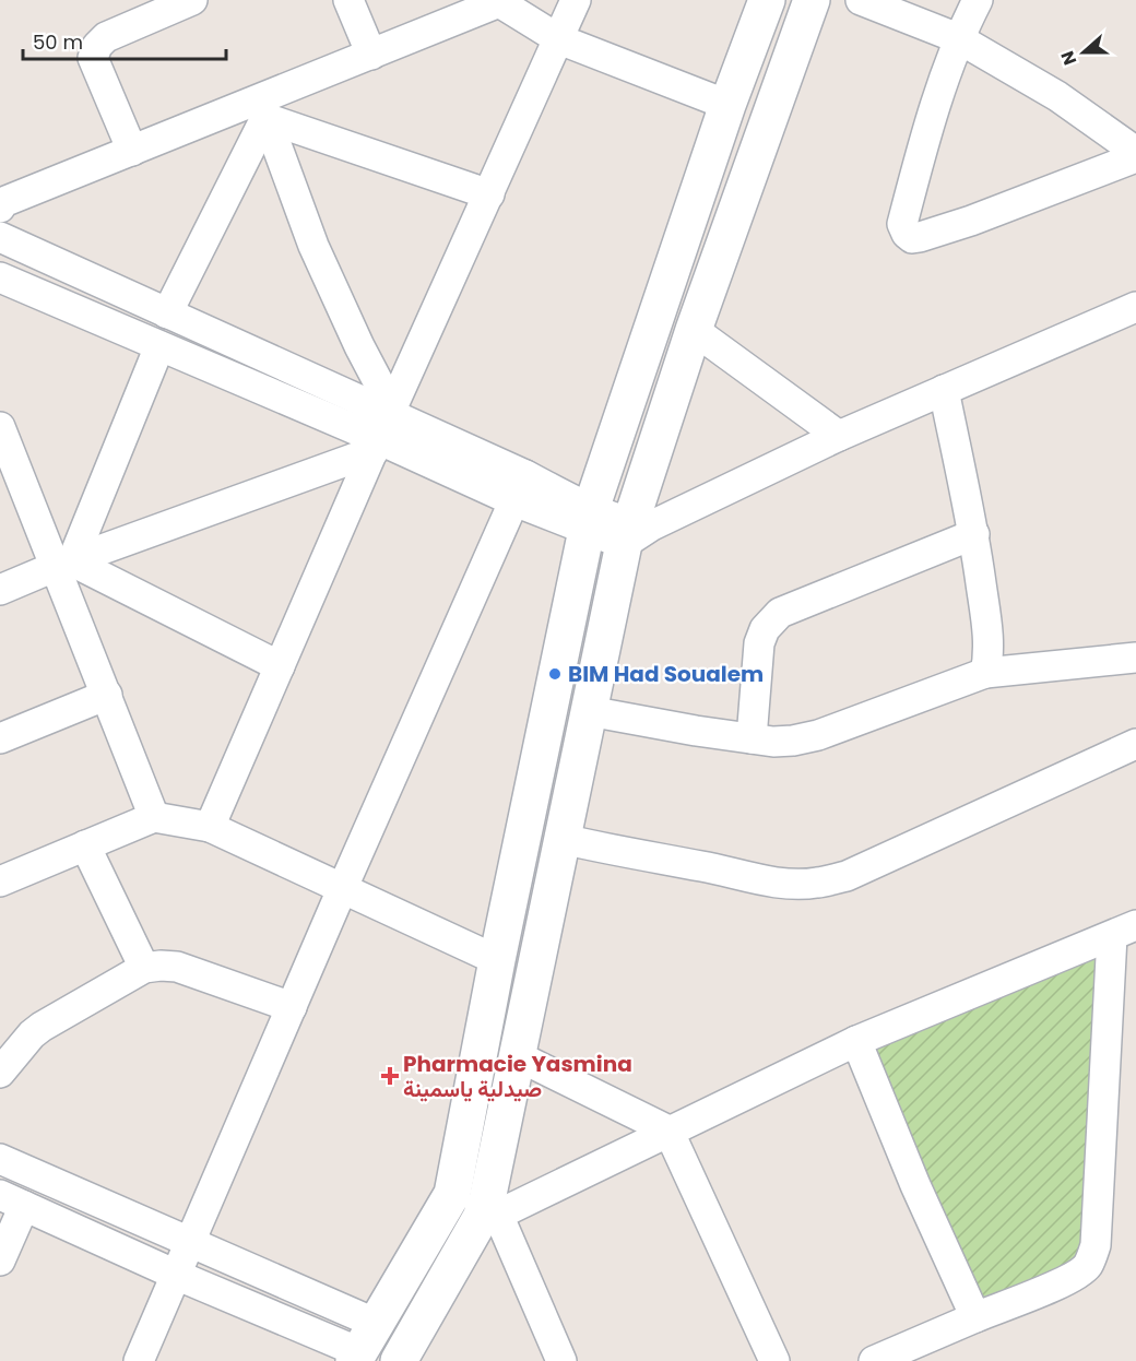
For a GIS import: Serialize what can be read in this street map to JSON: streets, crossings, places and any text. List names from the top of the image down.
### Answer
{
  "places": {
    "other": ["BIM Had Soualem"],
    "health": ["Pharmacie Yasmina صيدلية ياسمينة"]
  },
  "scale_bar": "50 m",
  "north": "left"
}
